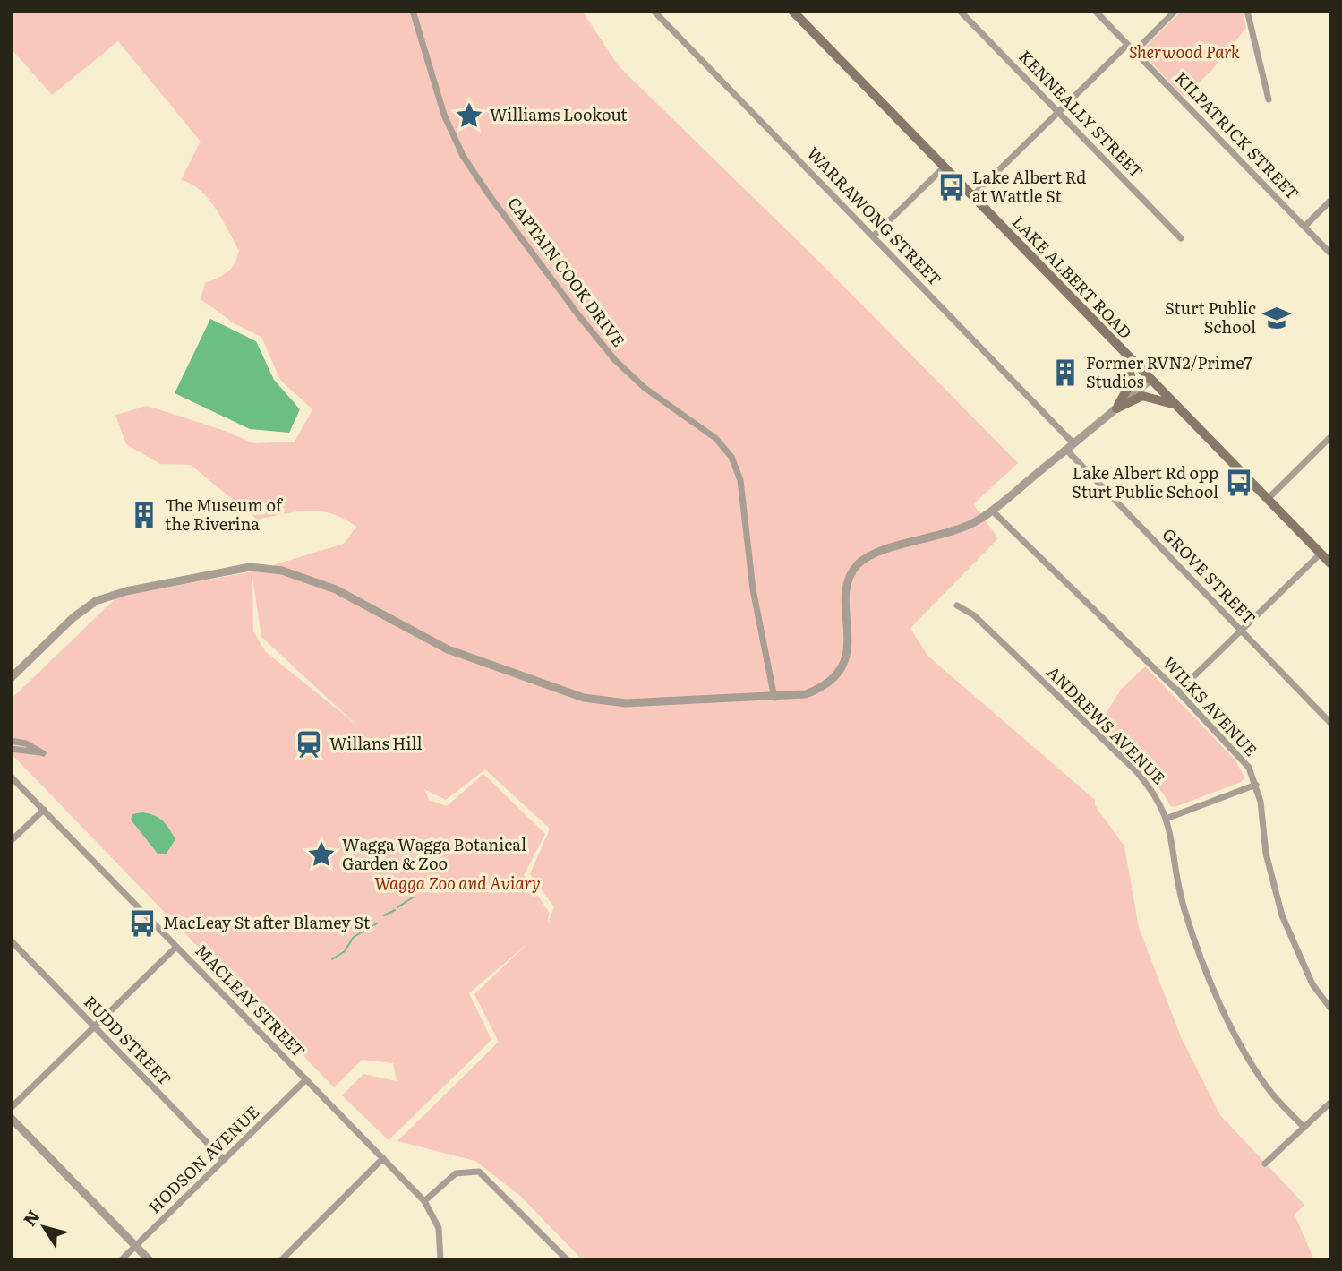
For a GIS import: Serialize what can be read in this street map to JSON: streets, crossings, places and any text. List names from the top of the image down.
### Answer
{
  "streets": {
    "main road": ["LAKE ALBERT ROAD"],
    "street": [
      "KENNEALLY STREET",
      "KILPATRICK STREET",
      "WARRAWONG STREET",
      "CAPTAIN COOK DRIVE",
      "GROVE STREET",
      "WILKS AVENUE",
      "ANDREWS AVENUE",
      "MACLEAY STREET",
      "RUDD STREET",
      "HODSON AVENUE"
    ]
  },
  "crossings": [
    ["MACLEAY STREET", "HODSON AVENUE"],
    ["RUDD STREET", "HODSON AVENUE"]
  ],
  "parks": ["Sherwood Park", "Wagga Zoo and Aviary"],
  "places": {
    "place": ["Williams Lookout", "Wagga Wagga Botanical Garden & Zoo"],
    "bus stop": ["Lake Albert Rd at Wattle St", "Lake Albert Rd opp Sturt Public School", "MacLeay St after Blamey St"],
    "school or university": ["Sturt Public School"],
    "building": ["Former RVN2/Prime7 Studios", "The Museum of the Riverina"],
    "station": ["Willans Hill"]
  },
  "north": "top left"
}
